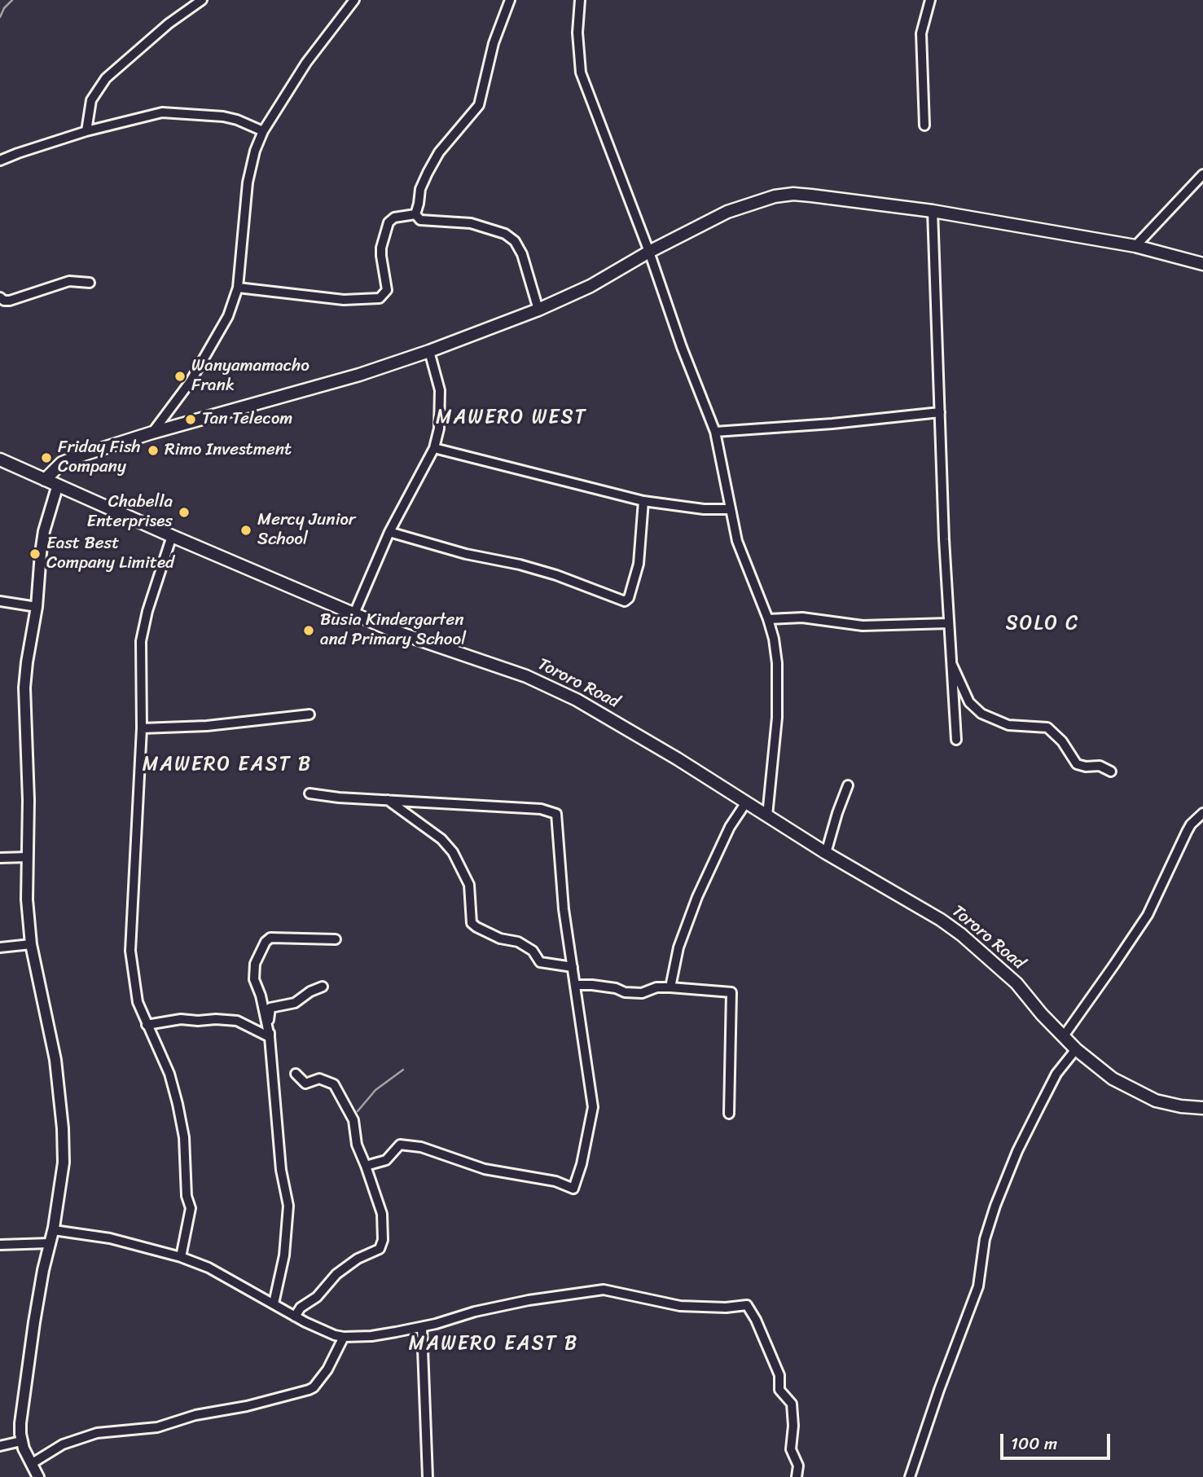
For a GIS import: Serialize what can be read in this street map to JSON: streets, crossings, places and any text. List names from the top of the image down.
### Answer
{
  "streets": {
    "main road": ["Tororo Road"]
  },
  "districts": [
    "MAWERO WEST",
    "SOLO C",
    "MAWERO EAST B",
    "MAWERO EAST B"
  ],
  "places": [
    "Wanyamamacho Frank",
    "Tan Telecom",
    "Rimo Investment",
    "Friday Fish Company",
    "Chabella Enterprises",
    "Mercy Junior School",
    "East Best Company Limited",
    "Busia Kindergarten and Primary School"
  ],
  "scale_bar": "100 m"
}
